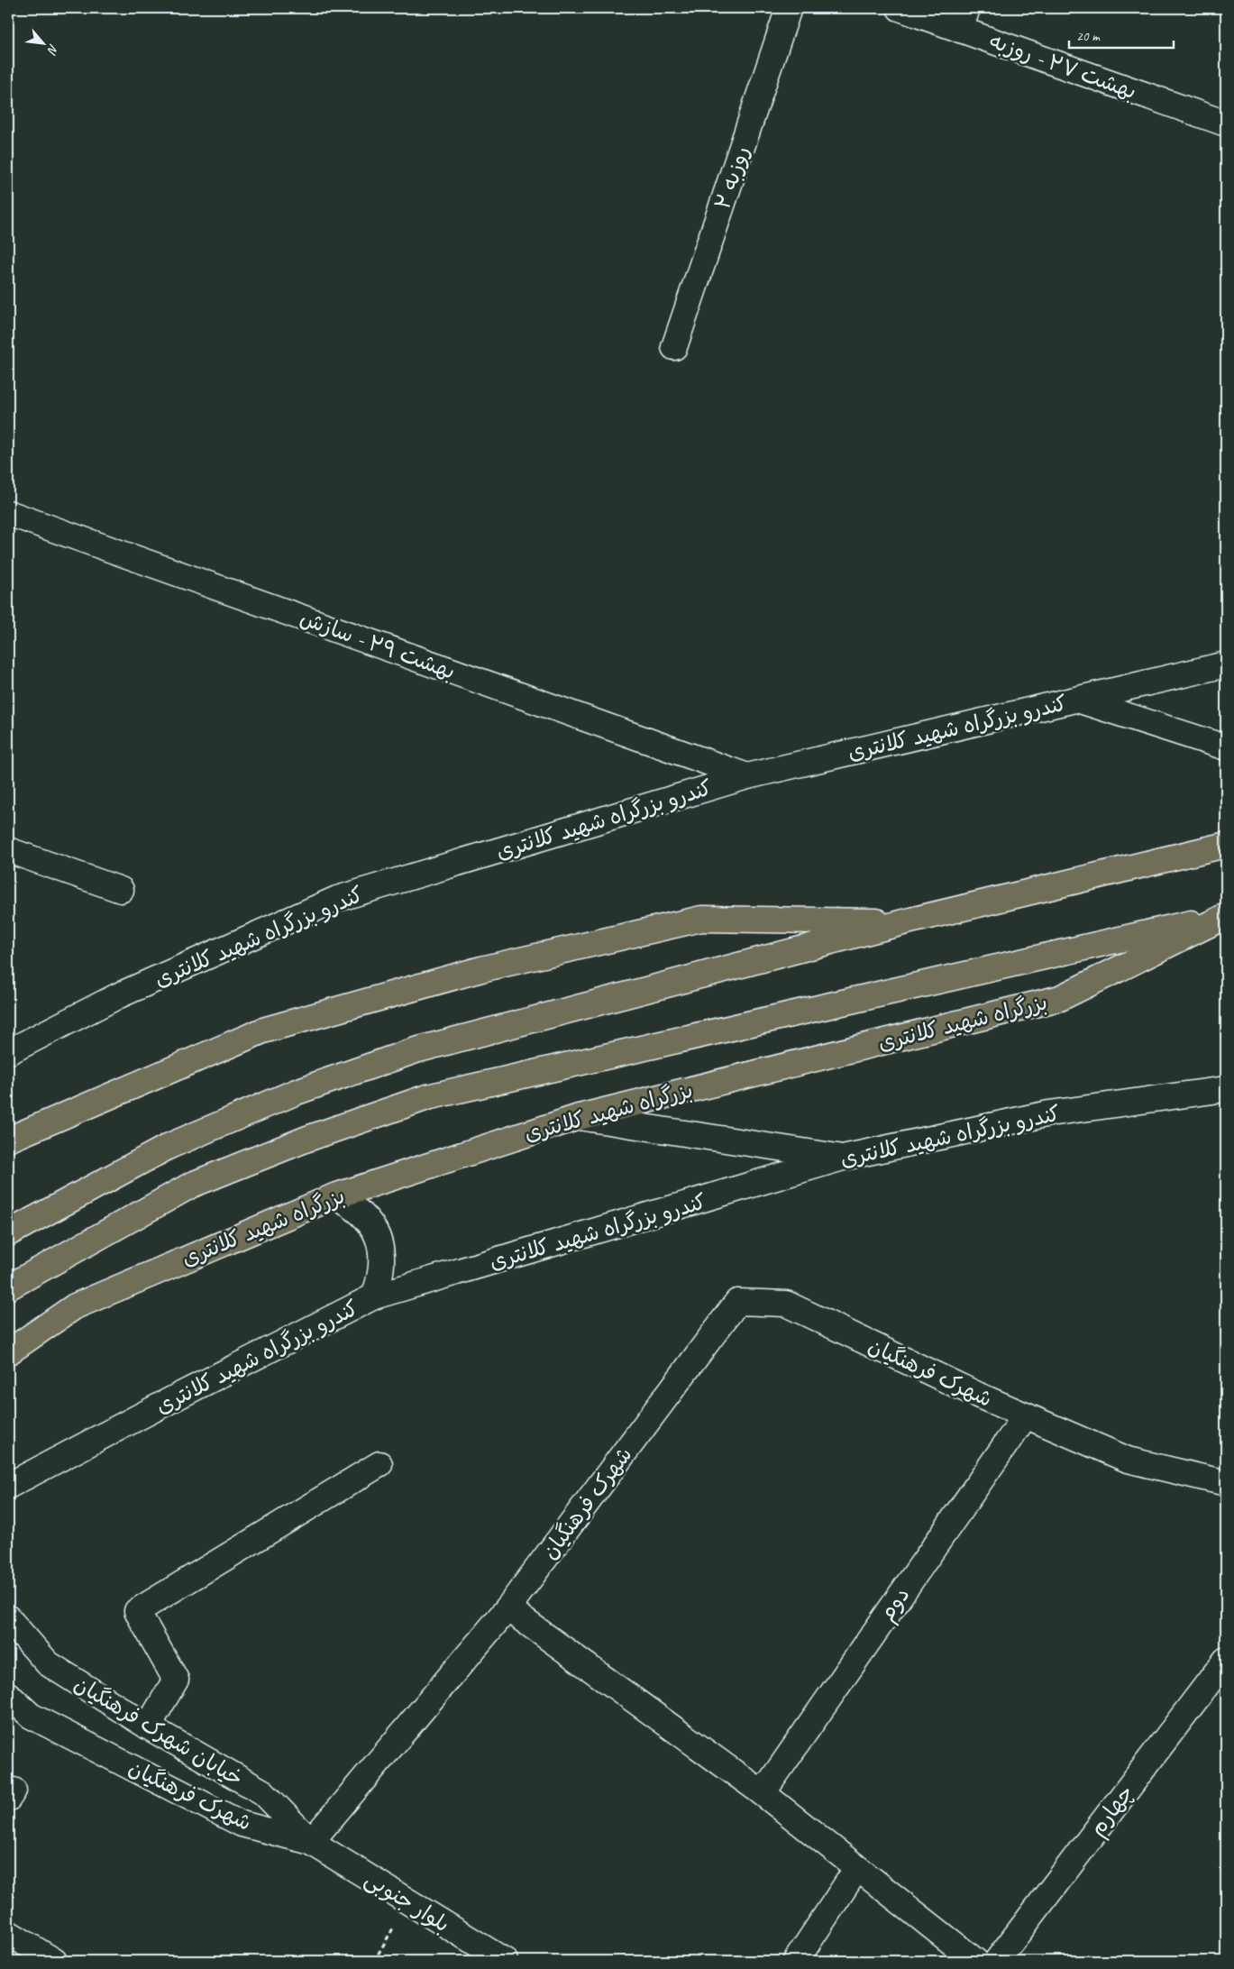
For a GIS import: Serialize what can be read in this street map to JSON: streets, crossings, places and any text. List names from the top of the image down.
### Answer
{
  "streets": {
    "highway": ["بزرگراه شهید کلانتری"],
    "street": [
      "بهشت ۲۷ - روزبه",
      "۲ روزبه",
      "بهشت ۲۹ - سازش",
      "کندرو بزرگراه شهید کلانتری",
      "شهرک فرهنگیان",
      "دوم",
      "خیابان شهرک فرهنگیان",
      "چهارم",
      "بلوار جنوبی"
    ]
  },
  "crossings": [
    ["بهشت ۲۹ - سازش", "کندرو بزرگراه شهید کلانتری"],
    ["شهرک فرهنگیان", "دوم"],
    ["شهرک فرهنگیان", "خیابان شهرک فرهنگیان"],
    ["شهرک فرهنگیان", "بلوار جنوبی"],
    ["خیابان شهرک فرهنگیان", "بلوار جنوبی"]
  ],
  "scale_bar": "20 m",
  "north": "bottom right"
}
